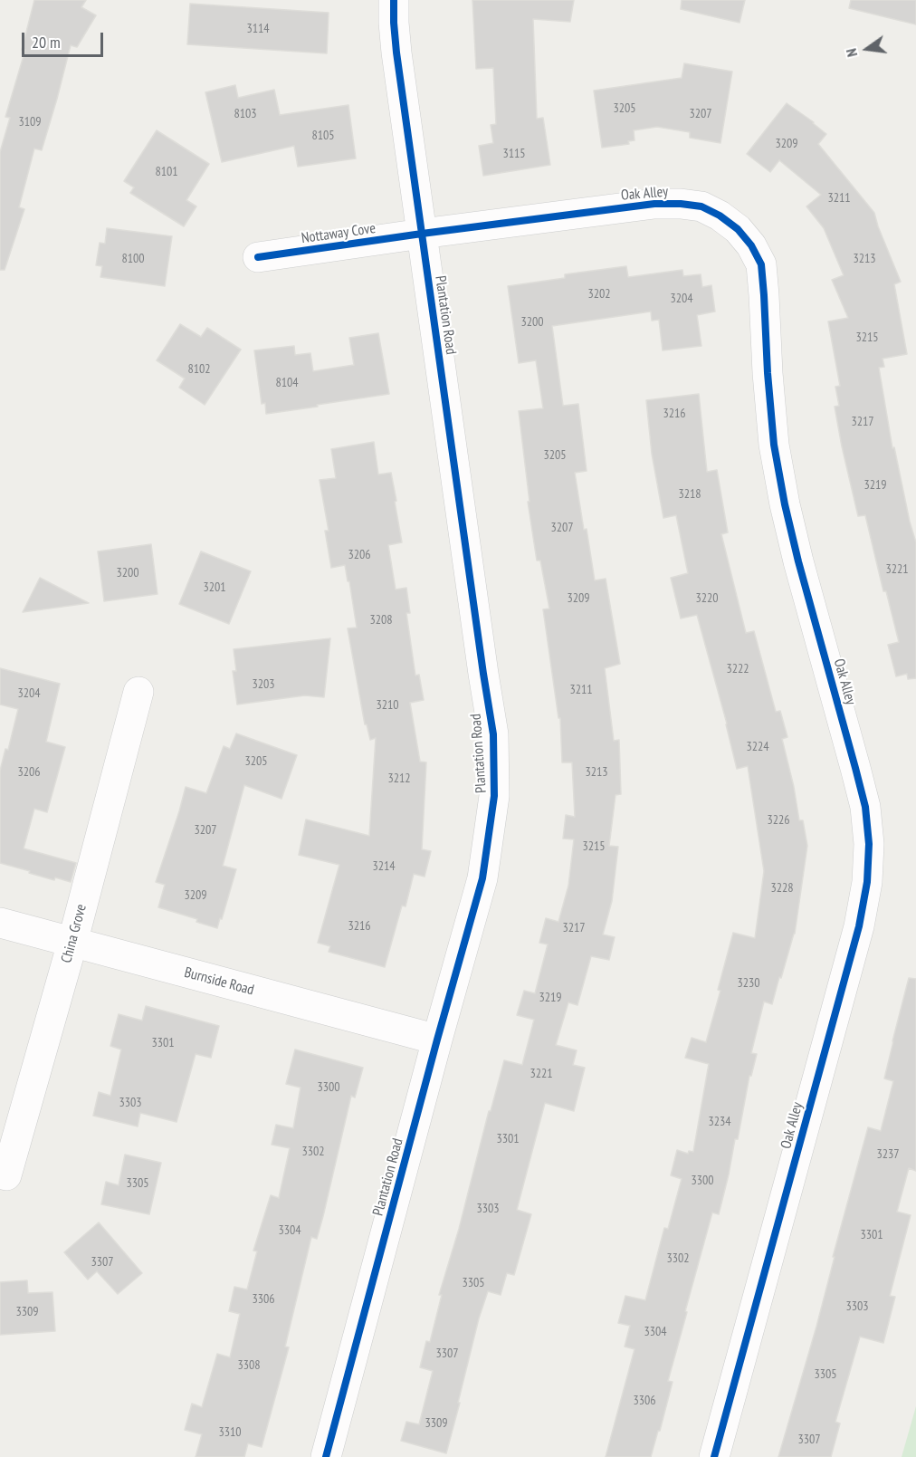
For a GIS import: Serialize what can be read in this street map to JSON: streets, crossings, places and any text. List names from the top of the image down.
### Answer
{
  "streets": {
    "street": [
      "Oak Alley",
      "Nottaway Cove",
      "Plantation Road",
      "China Grove",
      "Burnside Road"
    ]
  },
  "crossings": [
    ["Oak Alley", "Nottaway Cove"],
    ["Oak Alley", "Plantation Road"],
    ["Nottaway Cove", "Plantation Road"],
    ["Plantation Road", "Burnside Road"],
    ["China Grove", "Burnside Road"]
  ],
  "house_numbers": [
    "3114",
    "3205",
    "8103",
    "3207",
    "3109",
    "8105",
    "3209",
    "3115",
    "8101",
    "3211",
    "8100",
    "3213",
    "3202",
    "3204",
    "3200",
    "3215",
    "8102",
    "8104",
    "3216",
    "3217",
    "3205",
    "3219",
    "3218",
    "3207",
    "3206",
    "3221",
    "3200",
    "3201",
    "3209",
    "3220",
    "3208",
    "3222",
    "3203",
    "3211",
    "3204",
    "3210",
    "3224",
    "3205",
    "3206",
    "3213",
    "3212",
    "3226",
    "3207",
    "3215",
    "3214",
    "3228",
    "3209",
    "3216",
    "3217",
    "3230",
    "3219",
    "3301",
    "3221",
    "3300",
    "3303",
    "3234",
    "3301",
    "3302",
    "3237",
    "3300",
    "3305",
    "3303",
    "3304",
    "3301",
    "3302",
    "3307",
    "3305",
    "3306",
    "3303",
    "3309",
    "3304",
    "3307",
    "3308",
    "3305",
    "3306",
    "3309",
    "3310",
    "3307"
  ],
  "scale_bar": "20 m",
  "north": "left"
}
